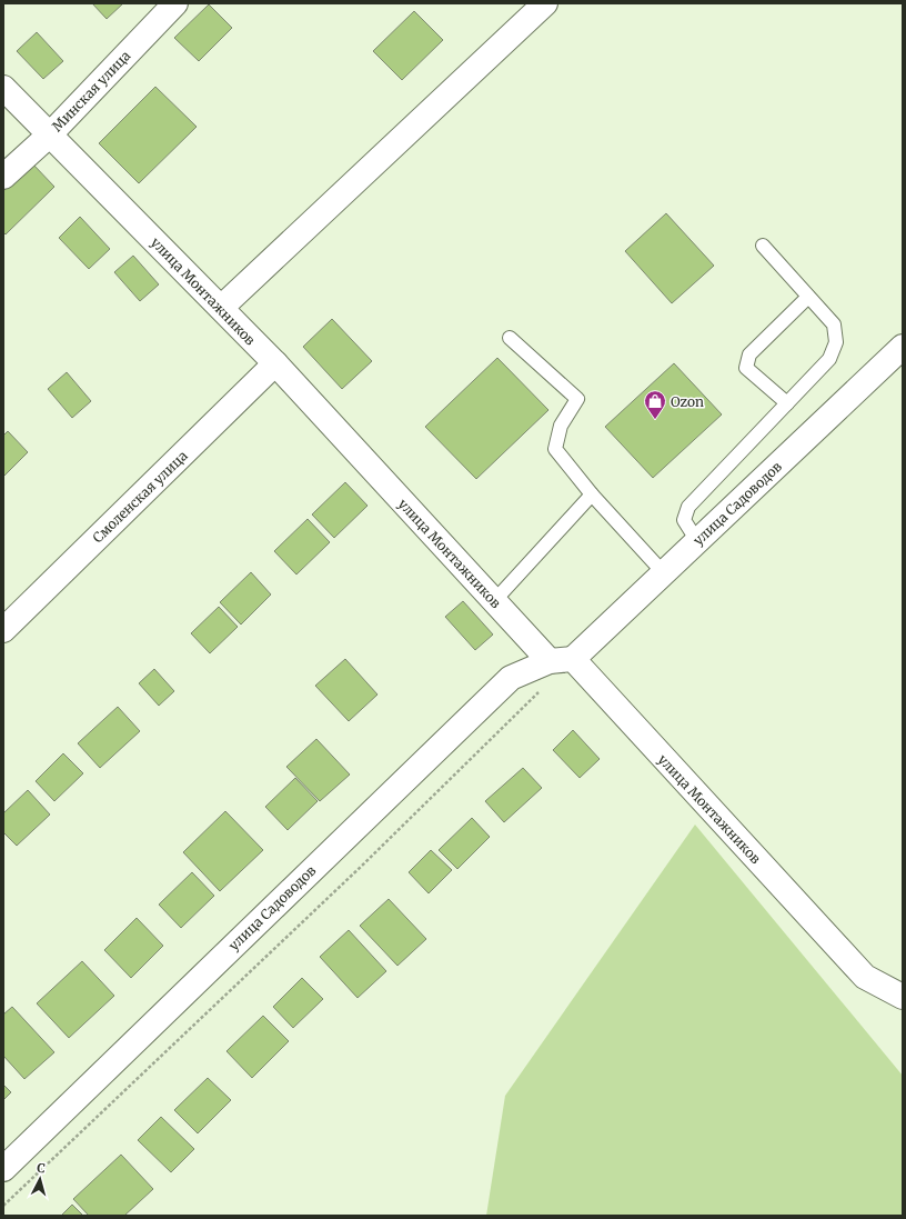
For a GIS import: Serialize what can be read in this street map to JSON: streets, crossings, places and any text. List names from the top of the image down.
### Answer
{
  "streets": {
    "street": [
      "Минская улица",
      "улица Монтажников",
      "Смоленская улица",
      "улица Садоводов"
    ]
  },
  "crossings": [
    ["Минская улица", "улица Монтажников"],
    ["улица Монтажников", "Смоленская улица"],
    ["улица Монтажников", "улица Садоводов"]
  ],
  "places": {
    "shop": ["Ozon"]
  },
  "north": "top"
}
